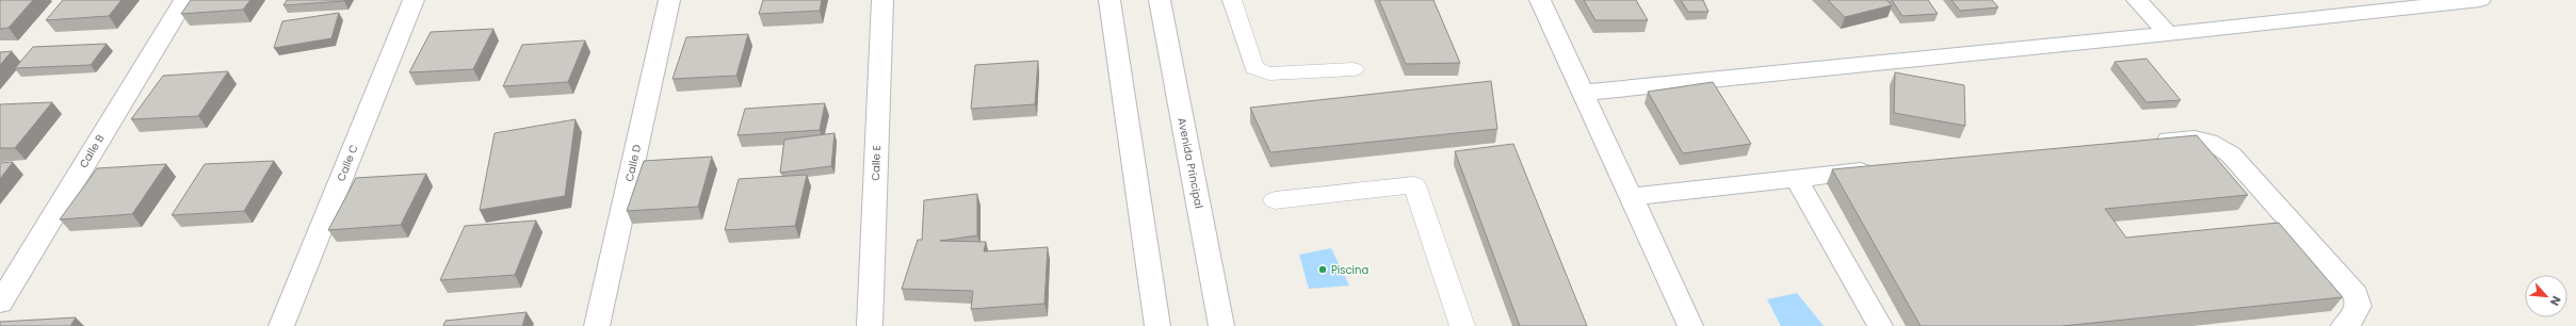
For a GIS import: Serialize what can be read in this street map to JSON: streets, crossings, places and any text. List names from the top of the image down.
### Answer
{
  "streets": {
    "street": [
      "Calle B",
      "Calle C",
      "Calle D",
      "Calle E",
      "Avenida Principal"
    ]
  },
  "places": ["Piscina"],
  "north": "bottom right"
}
